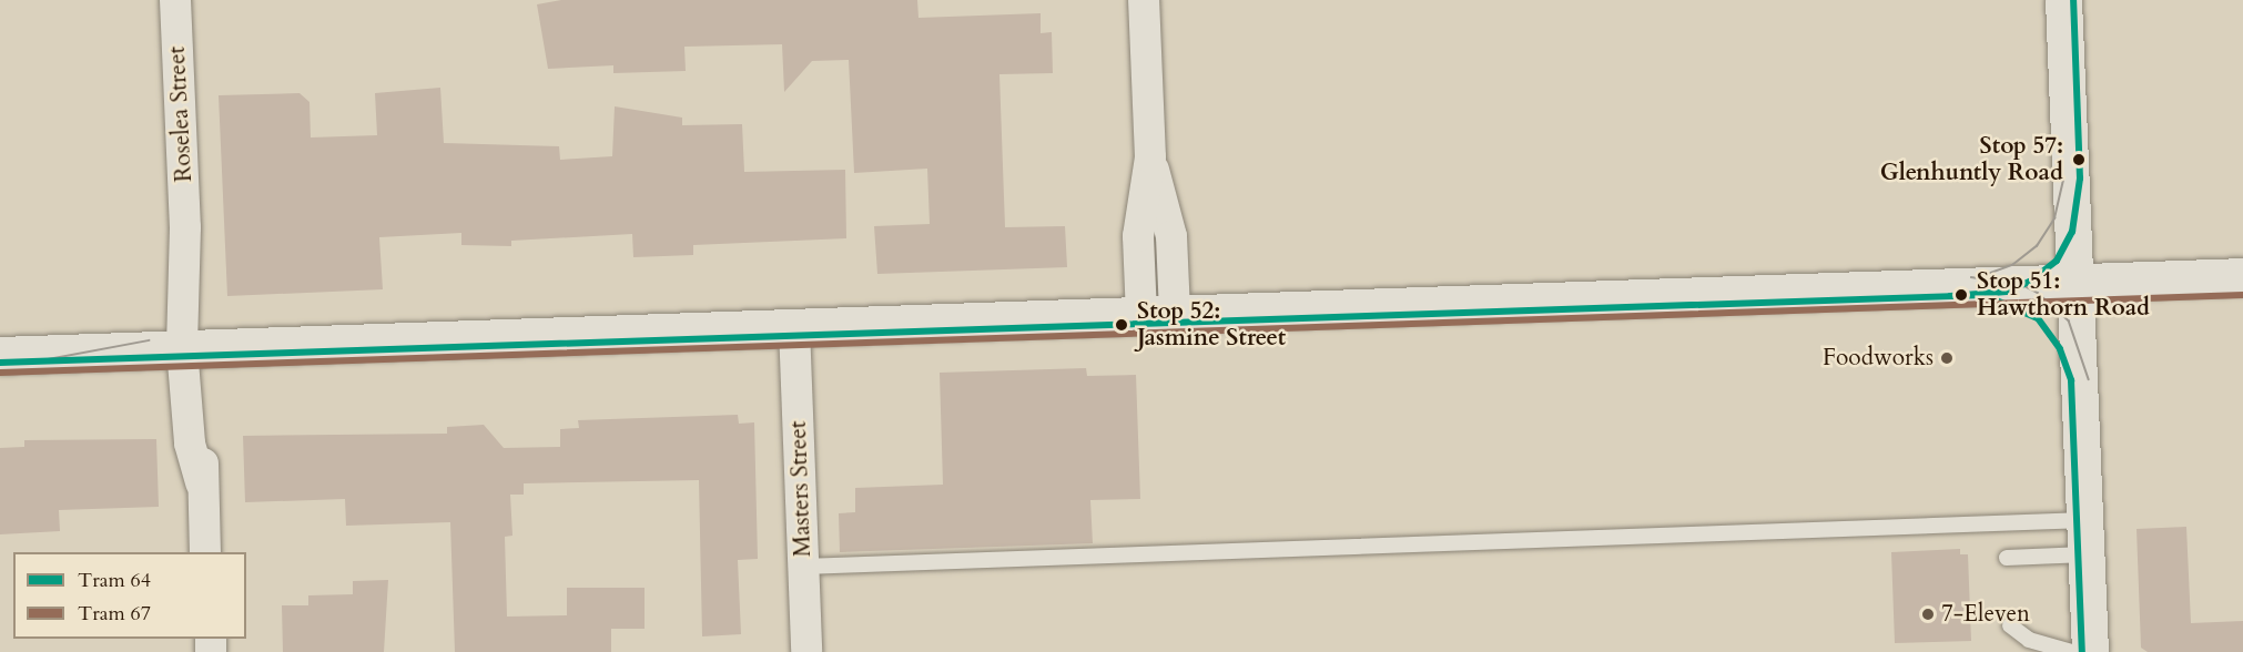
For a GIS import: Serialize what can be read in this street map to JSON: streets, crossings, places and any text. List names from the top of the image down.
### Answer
{
  "streets": {
    "street": ["Roselea Street", "Masters Street"]
  },
  "places": [
    "Stop 57: Glenhuntly Road",
    "Stop 51: Hawthorn Road",
    "Stop 52: Jasmine Street",
    "Foodworks",
    "7-Eleven"
  ],
  "lines": ["tram line 64", "tram line 67"],
  "legend": ["Tram 64", "Tram 67"]
}
